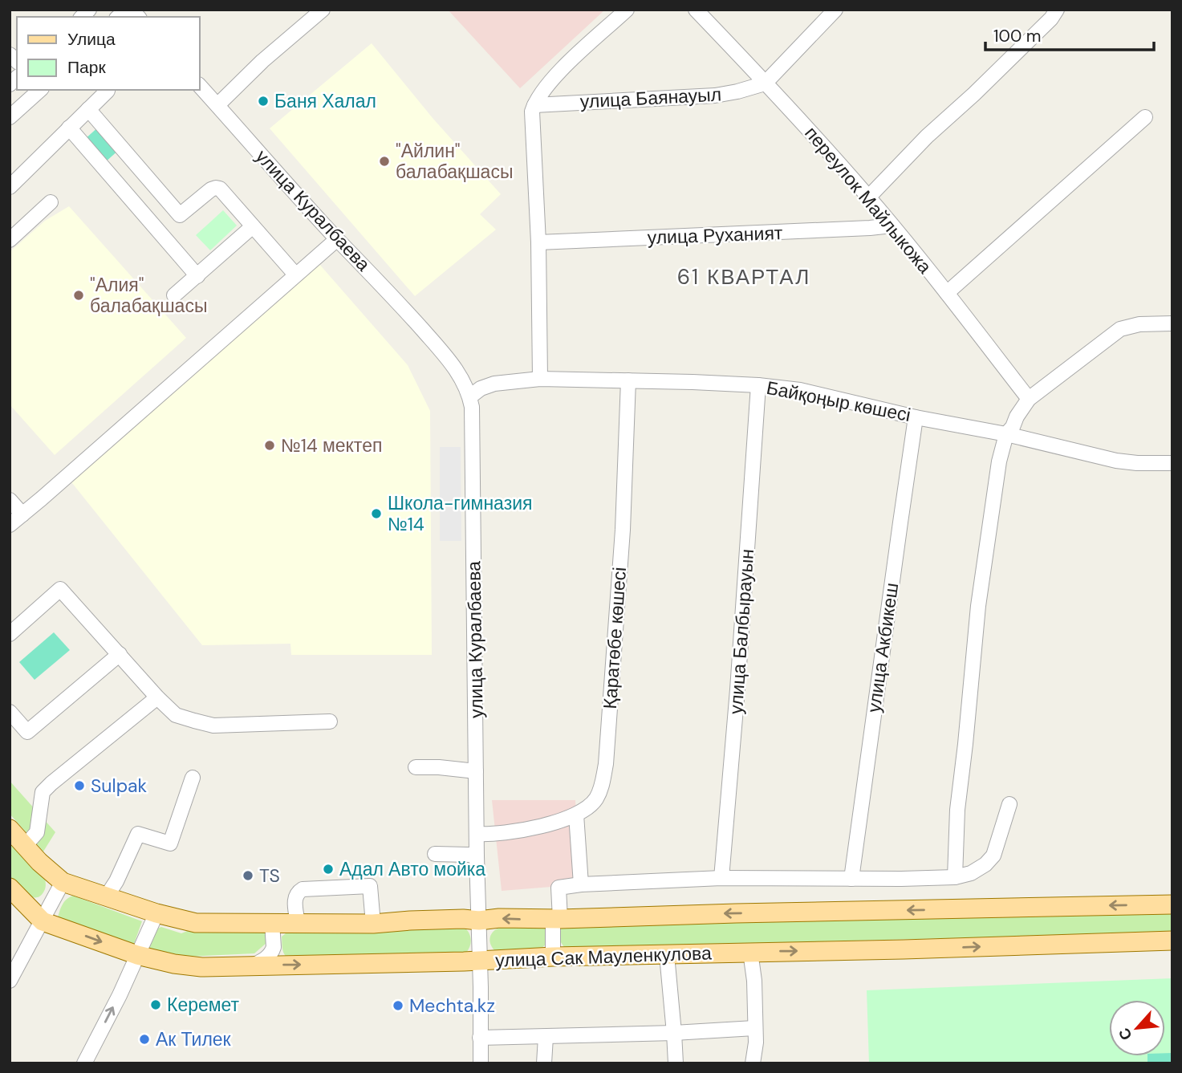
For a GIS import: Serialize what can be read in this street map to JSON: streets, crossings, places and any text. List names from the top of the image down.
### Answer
{
  "streets": {
    "main road": ["улица Сак Мауленкулова"],
    "street": [
      "улица Баянауыл",
      "переулок Майлыкожа",
      "улица Куралбаева",
      "улица Руханият",
      "Байқоңыр көшесі",
      "улица Балбырауын",
      "Қаратөбе көшесі",
      "улица Акбикеш"
    ]
  },
  "crossings": [
    ["улица Баянауыл", "переулок Майлыкожа"],
    ["переулок Майлыкожа", "улица Руханият"],
    ["улица Куралбаева", "Байқоңыр көшесі"],
    ["улица Куралбаева", "улица Сак Мауленкулова"],
    ["Байқоңыр көшесі", "улица Балбырауын"],
    ["Байқоңыр көшесі", "Қаратөбе көшесі"],
    ["Байқоңыр көшесі", "улица Акбикеш"]
  ],
  "districts": ["61 КВАРТАЛ"],
  "places": [
    "Баня Халал",
    "\"Айлин\" балабақшасы",
    "\"Алия\" балабақшасы",
    "№14 мектеп",
    "Школа-гимназия №14",
    "Sulpak",
    "Адал Авто мойка",
    "TS",
    "Керемет",
    "Mechta.kz",
    "Ак Тилек"
  ],
  "legend": ["Улица", "Парк"],
  "scale_bar": "100 m",
  "north": "bottom left"
}
